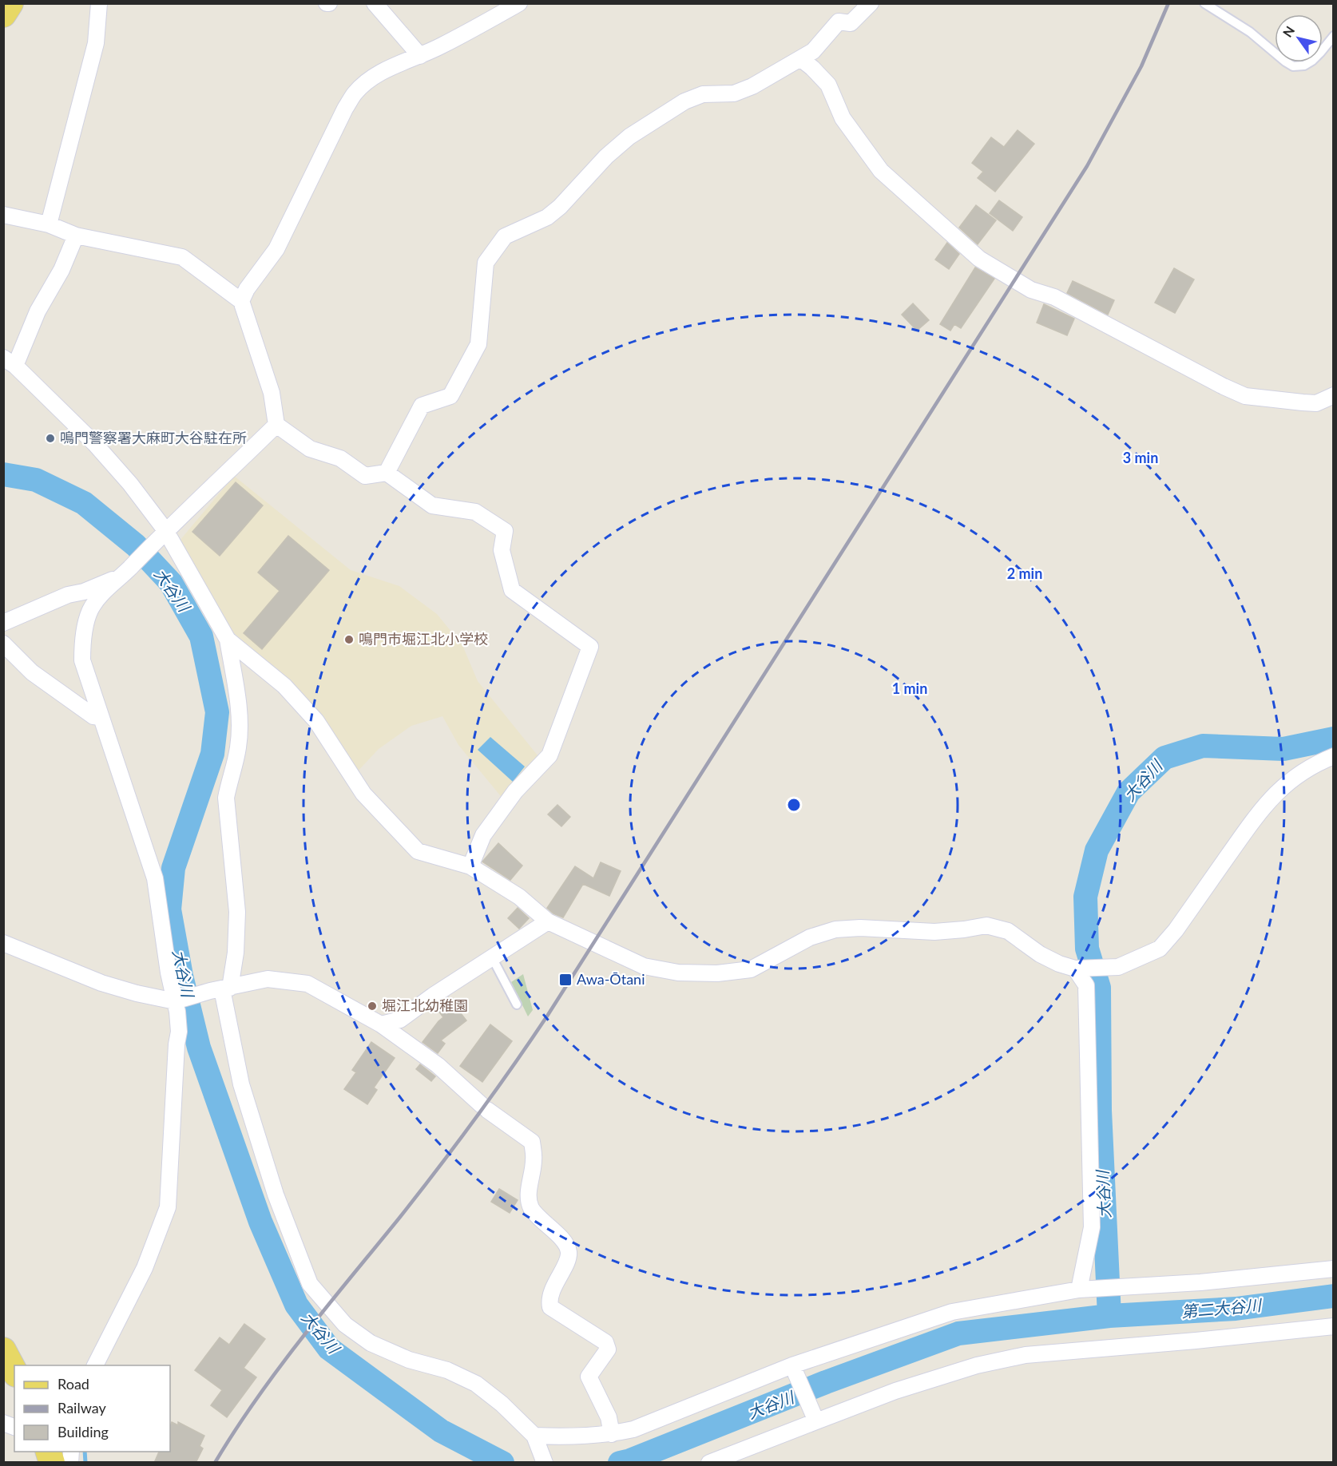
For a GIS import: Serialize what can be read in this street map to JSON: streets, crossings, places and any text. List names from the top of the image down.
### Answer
{
  "water": ["大谷川", "第二大谷川"],
  "places": {
    "other": ["鳴門警察署大麻町大谷駐在所", "鳴門市堀江北小学校", "堀江北幼稚園"],
    "transit": ["Awa-Ōtani"]
  },
  "legend": ["Road", "Railway", "Building"],
  "north": "top left",
  "rings": ["3 min", "2 min", "1 min"]
}
